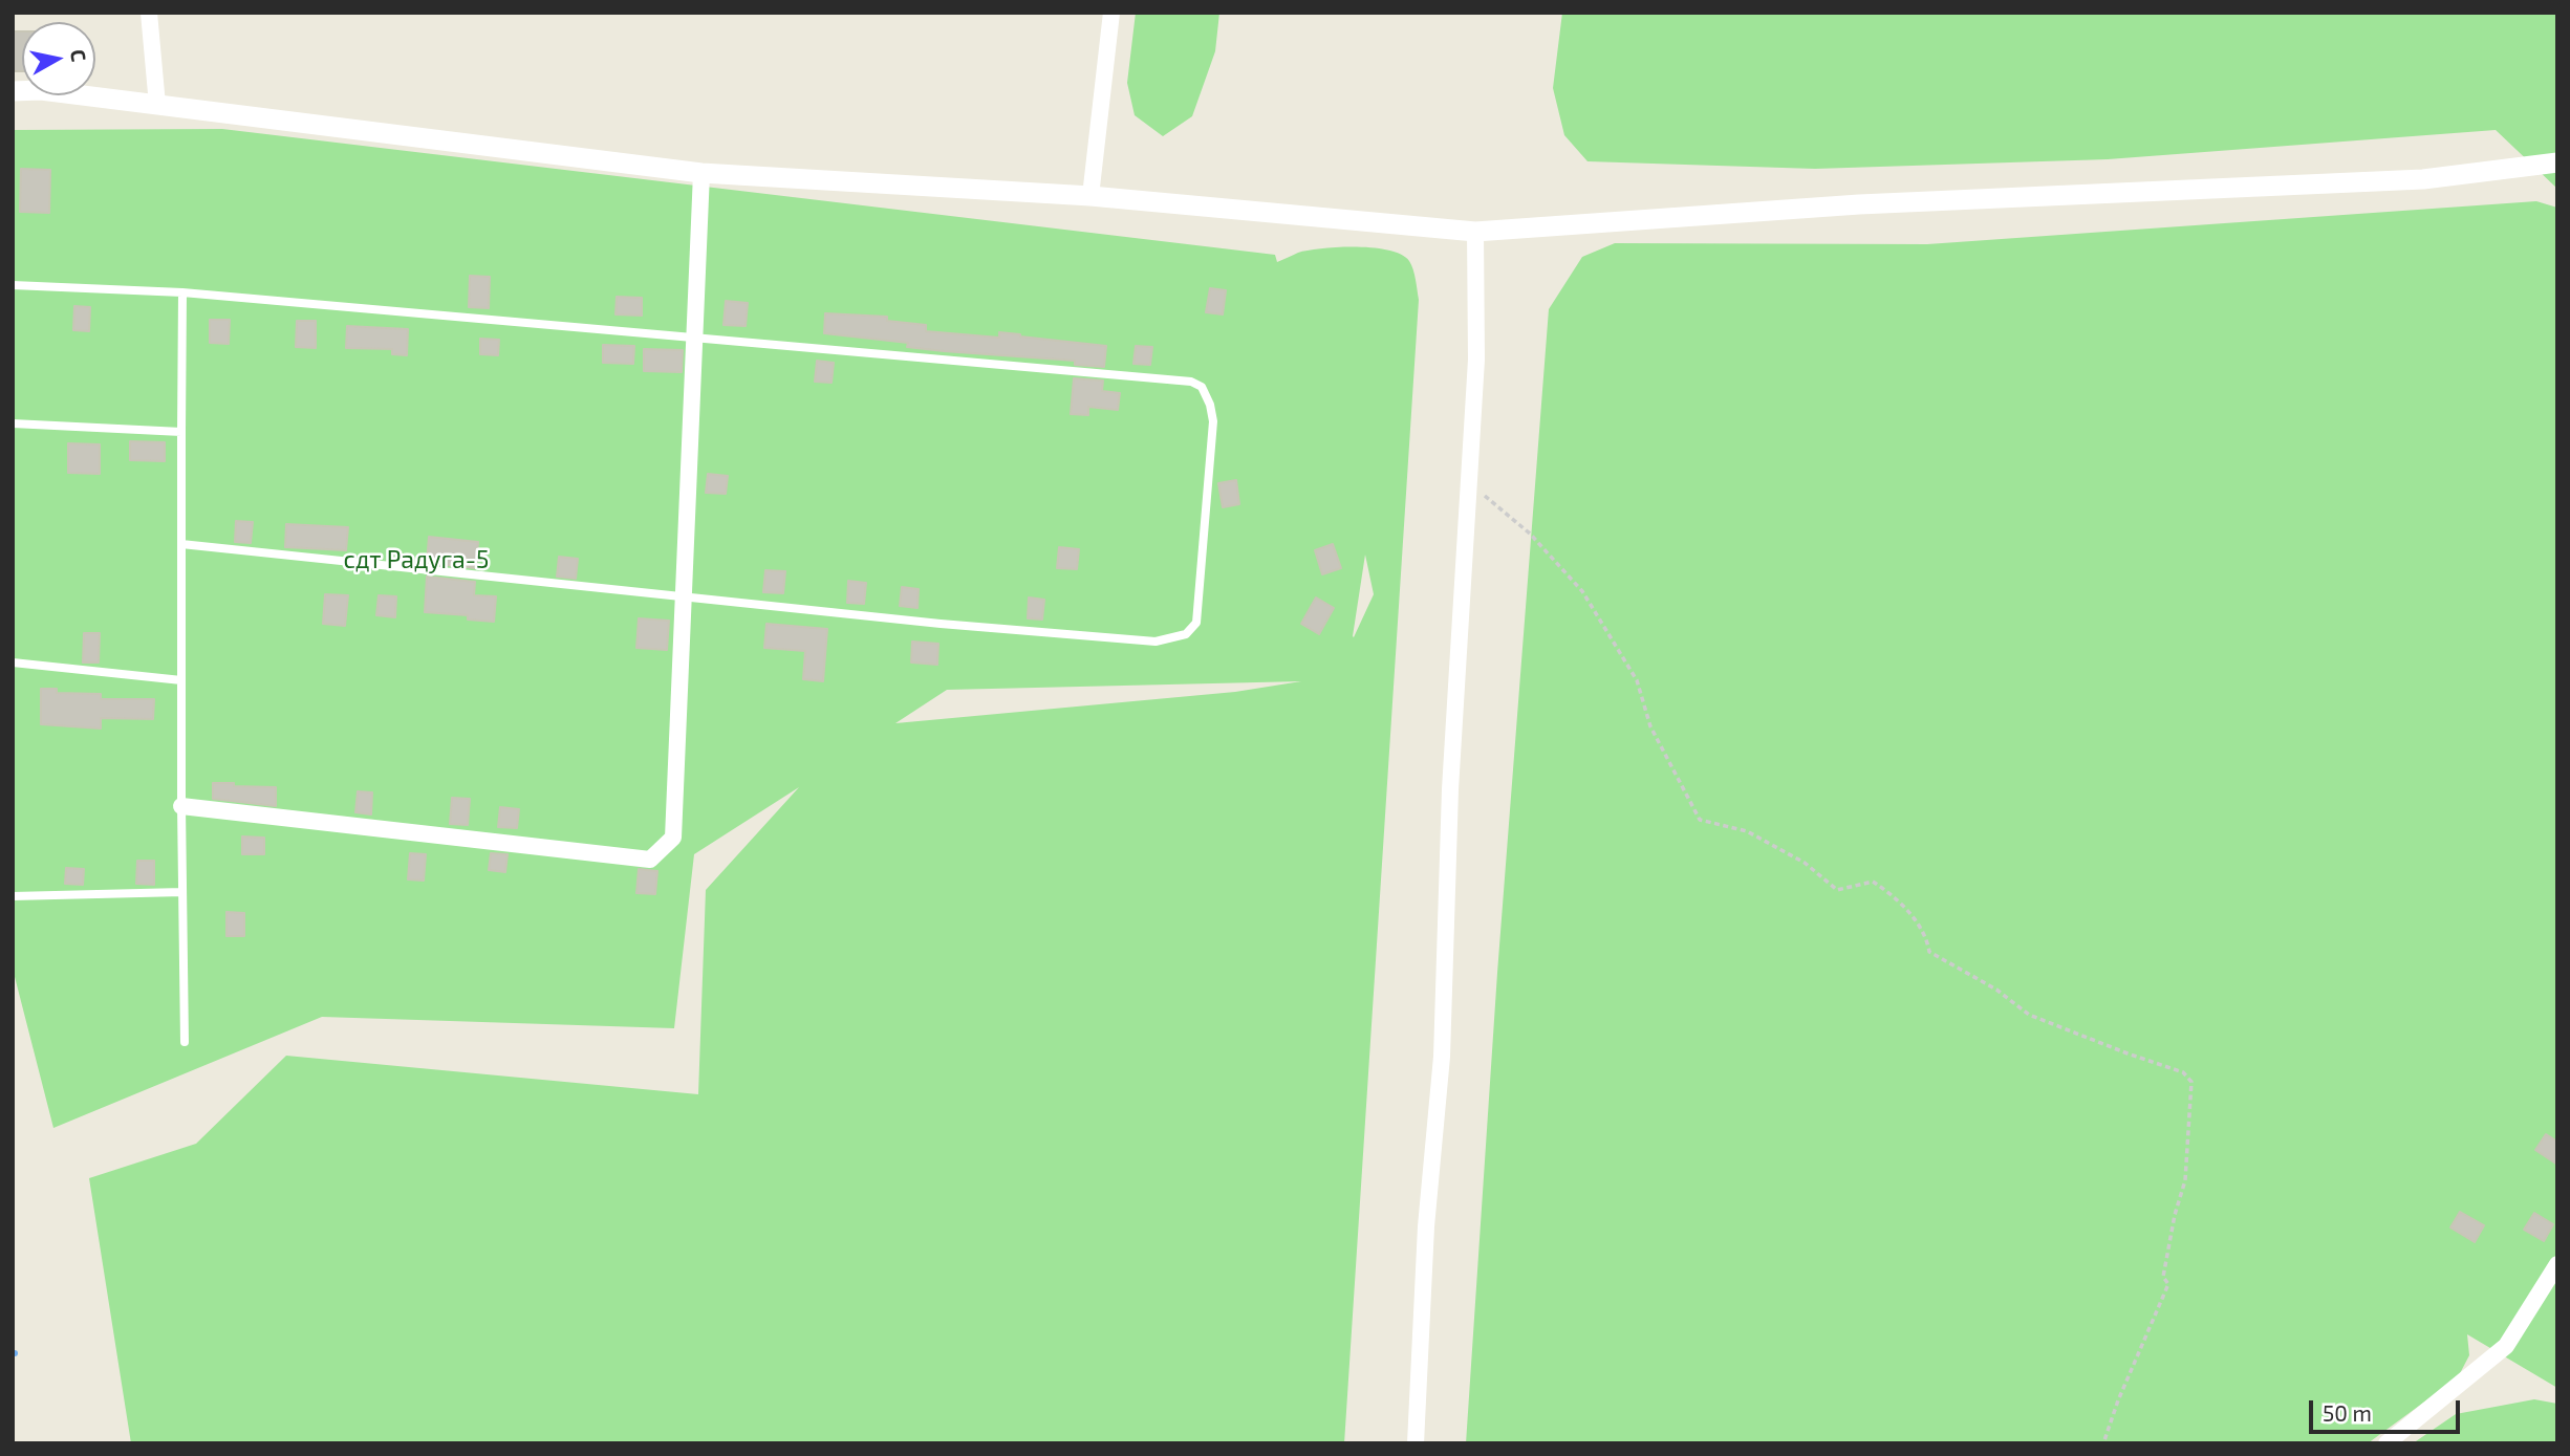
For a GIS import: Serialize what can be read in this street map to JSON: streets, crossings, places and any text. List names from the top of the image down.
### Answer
{
  "parks": ["сдт Радуга-5"],
  "scale_bar": "50 m",
  "north": "right"
}
